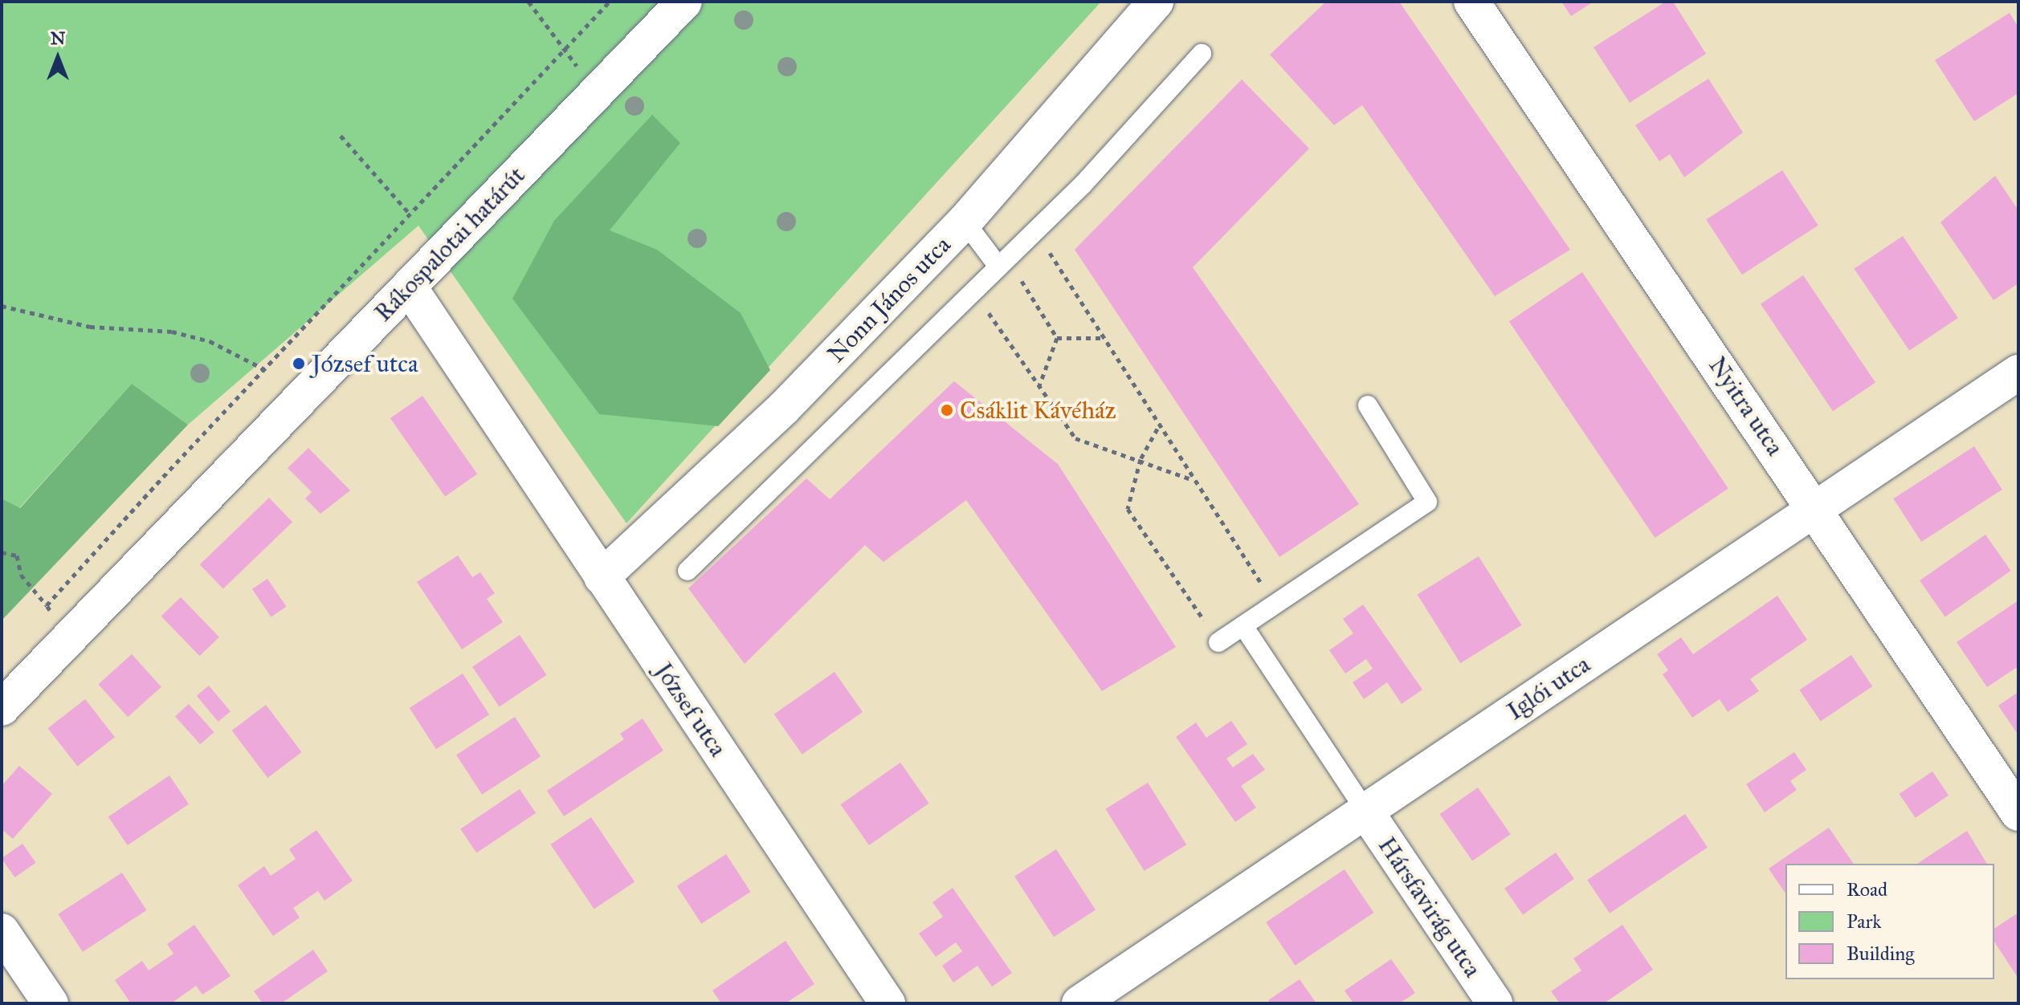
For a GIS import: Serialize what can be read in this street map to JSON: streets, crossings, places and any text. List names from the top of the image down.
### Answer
{
  "streets": {
    "street": [
      "Rákospalotai határút",
      "Nonn János utca",
      "Nyitra utca",
      "Iglói utca",
      "József utca",
      "Hársfavirág utca"
    ]
  },
  "crossings": [
    ["Rákospalotai határút", "József utca"],
    ["Nonn János utca", "József utca"],
    ["Nyitra utca", "Iglói utca"],
    ["Iglói utca", "Hársfavirág utca"]
  ],
  "places": ["József utca", "Csáklit Kávéház"],
  "legend": ["Road", "Park", "Building"],
  "north": "top"
}
